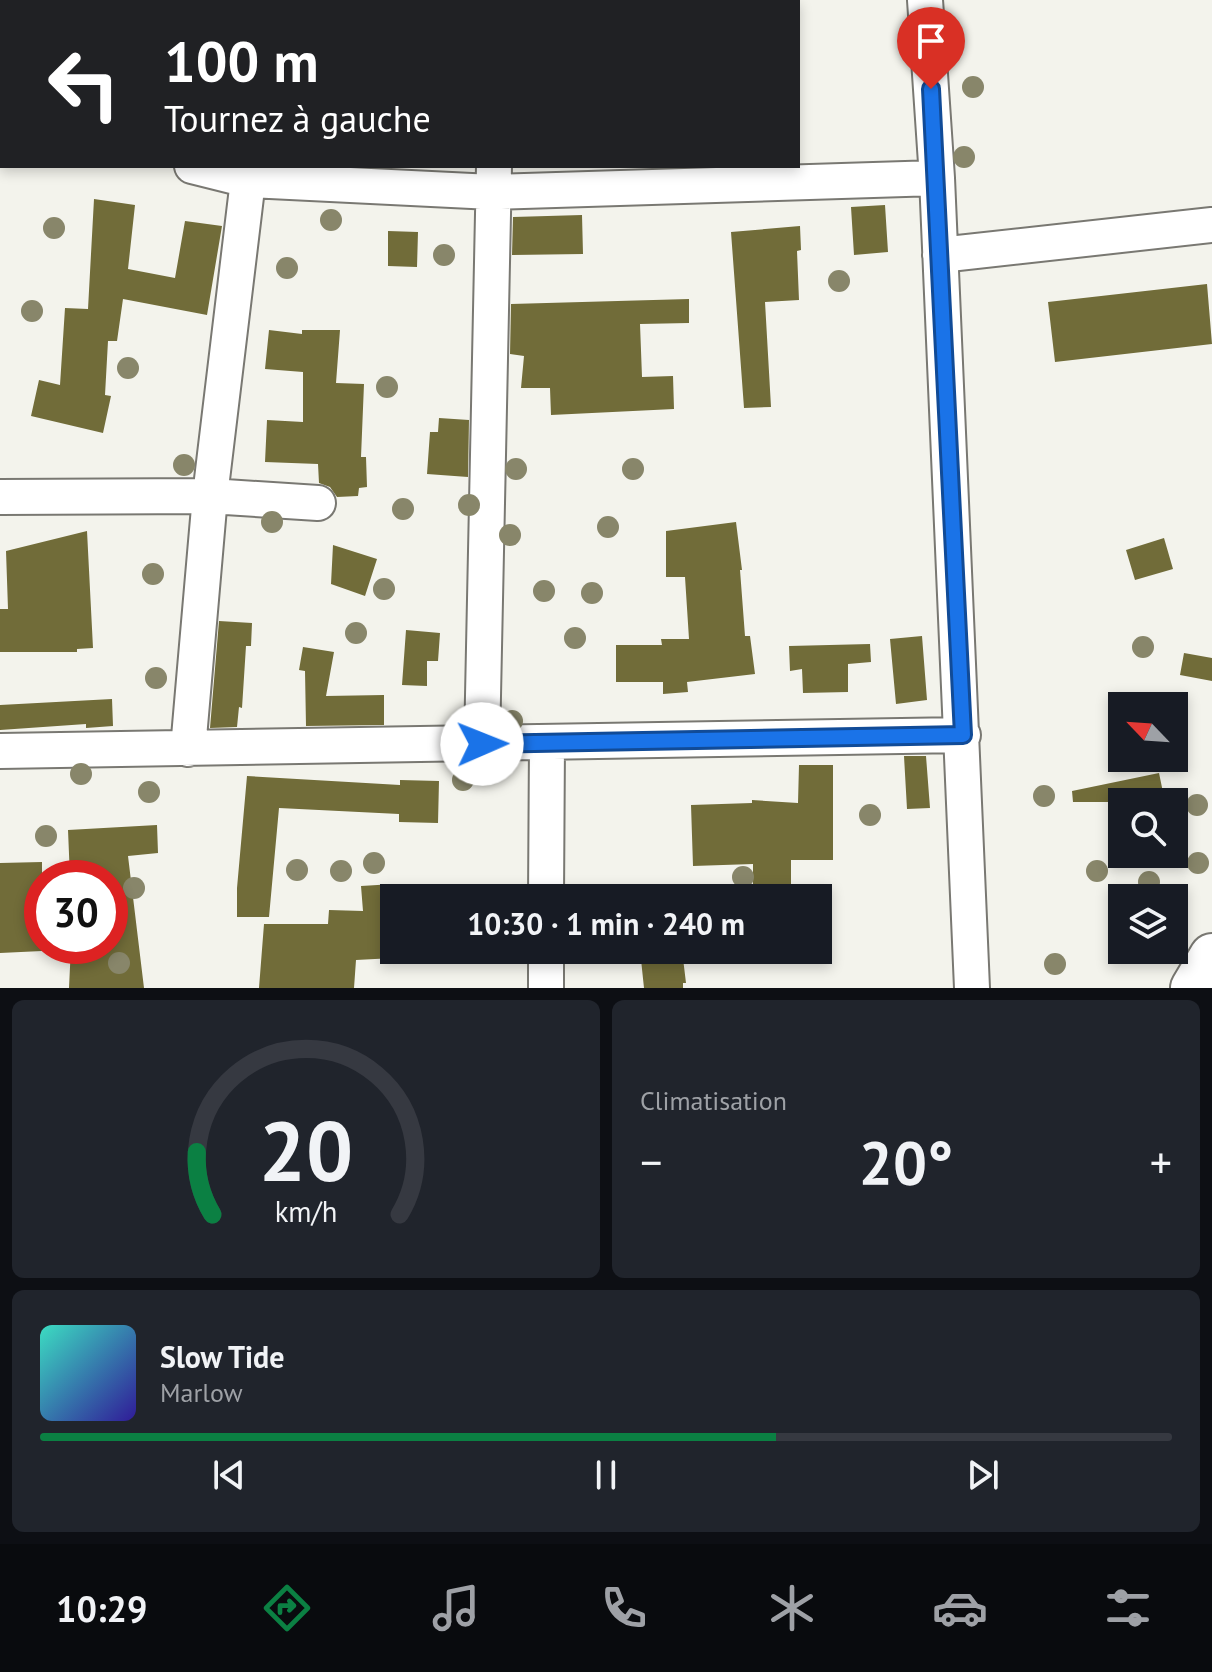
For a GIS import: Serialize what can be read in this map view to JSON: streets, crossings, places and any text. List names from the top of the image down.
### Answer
{
  "north": "top left",
  "page": {
    "turn": ["100 m", "Tournez à gauche"],
    "limit": "30",
    "trip": "10:30 · 1 min · 240 m",
    "tile": "Climatisation",
    "heat": ["−", "20°", "+"],
    "song": ["Slow Tide", "Marlow"],
    "tabs": "10:29",
    "gauge": ["20", "km/h"]
  }
}
